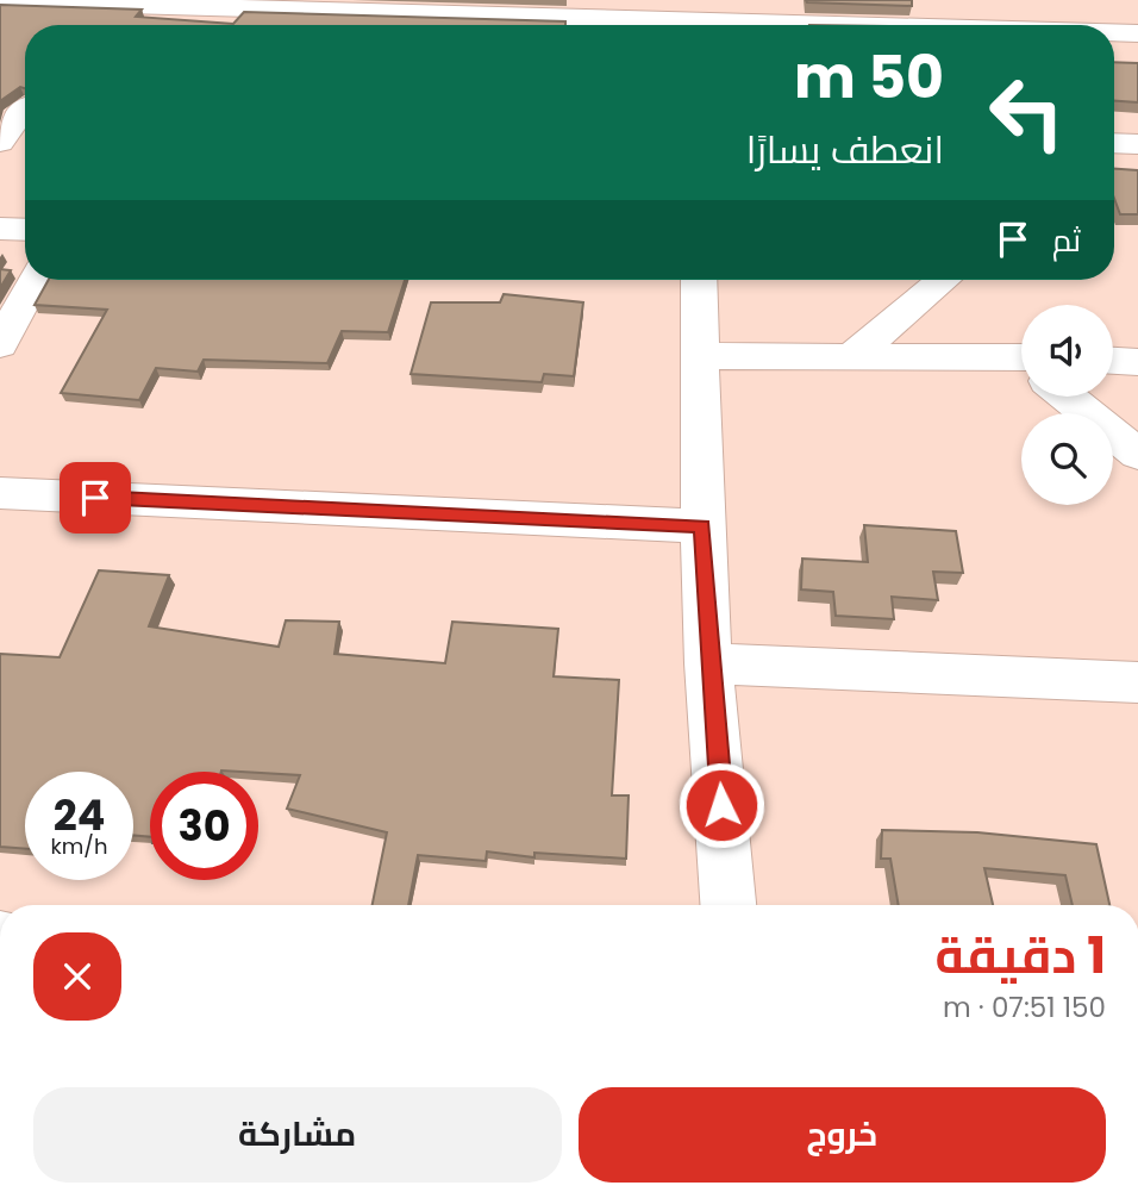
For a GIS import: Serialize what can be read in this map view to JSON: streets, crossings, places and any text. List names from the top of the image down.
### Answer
{
  "page": {
    "turn": ["50 m", "انعطف يسارًا"],
    "then": "ثم",
    "speed": "24 km/h",
    "limit": "30",
    "heading": ["1 دقيقة", "150 m · 07:51"],
    "buttons": ["خروج", "مشاركة"]
  }
}
